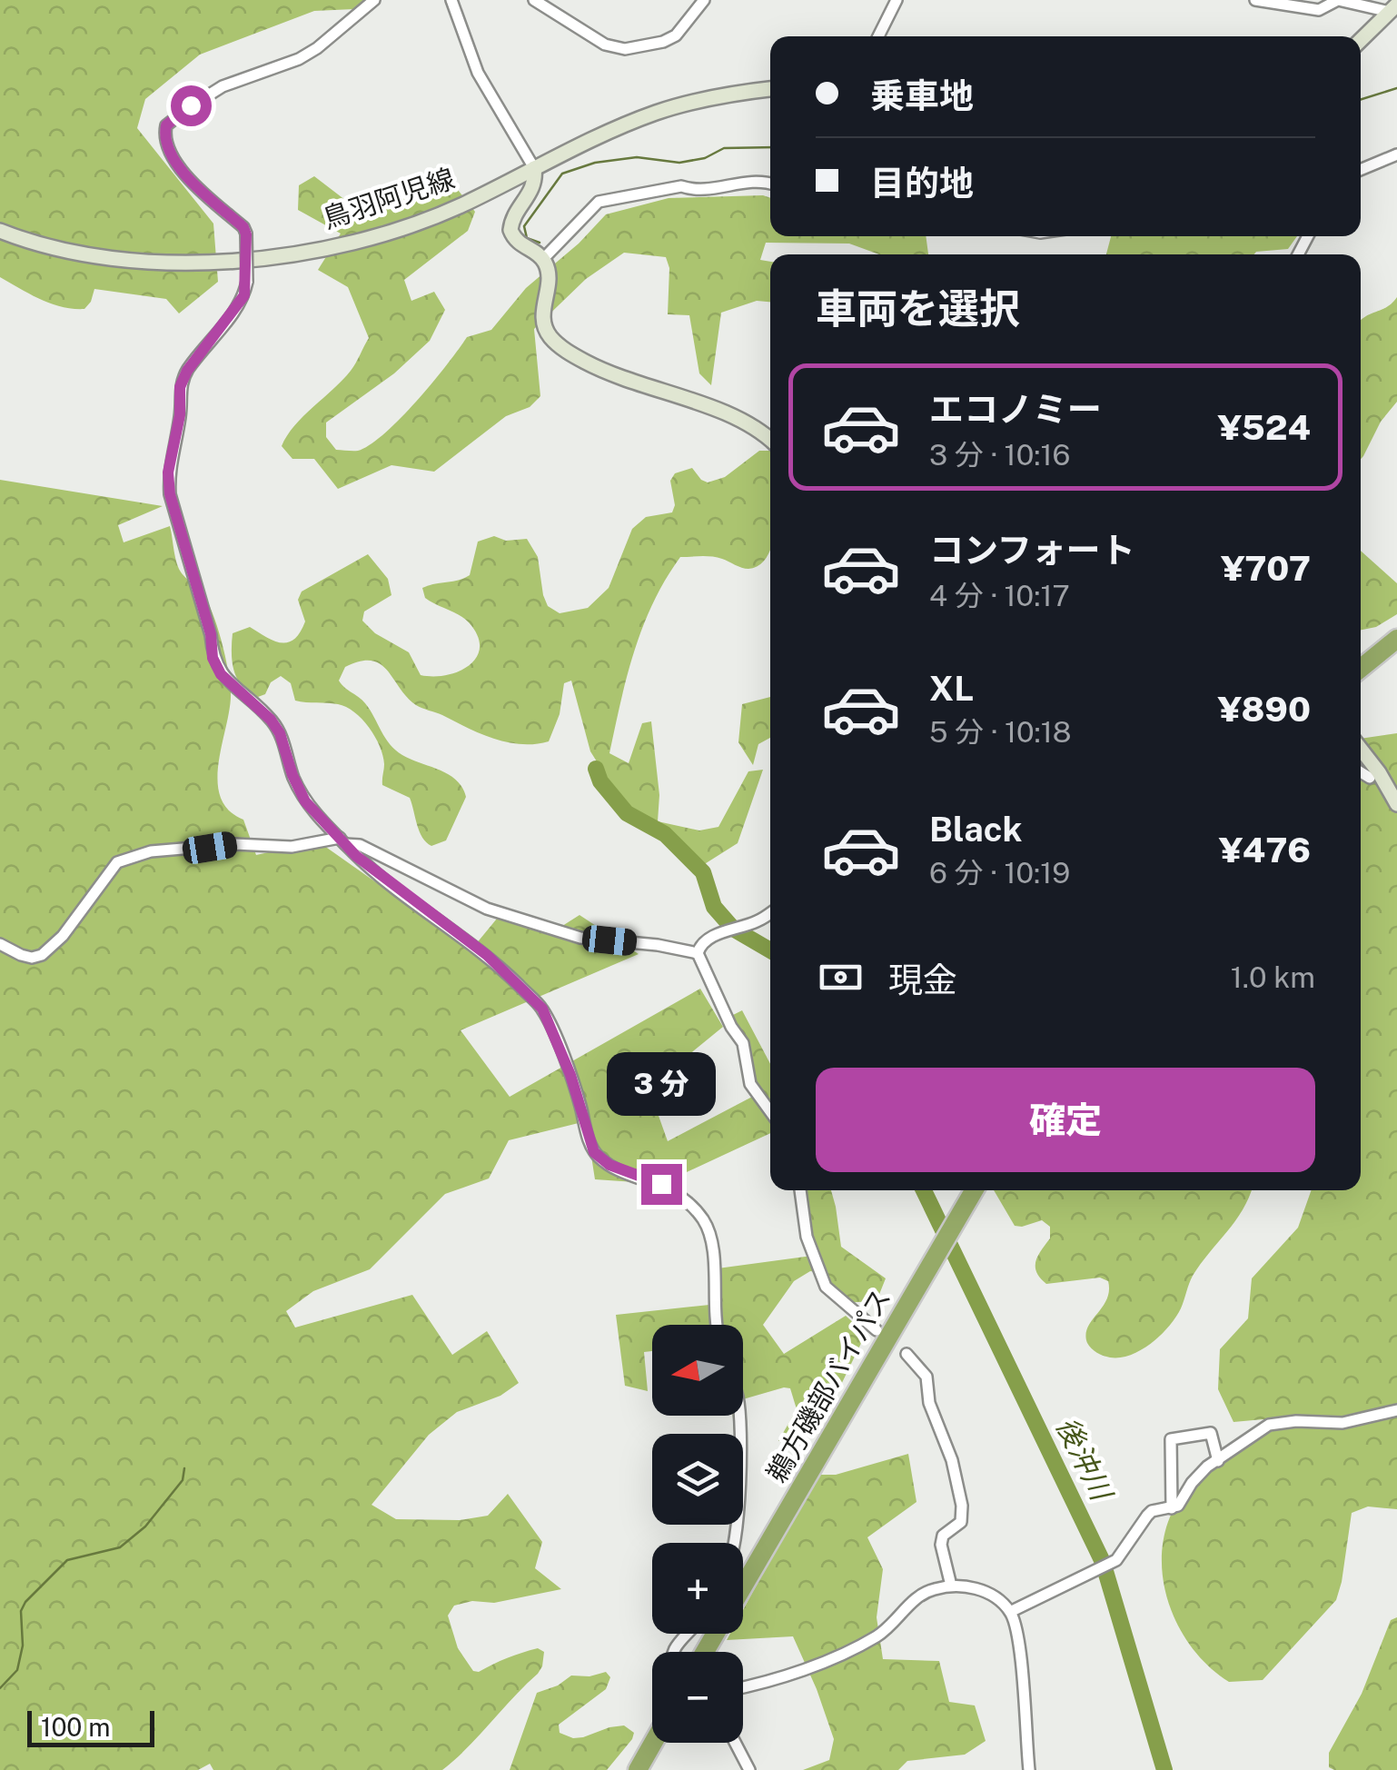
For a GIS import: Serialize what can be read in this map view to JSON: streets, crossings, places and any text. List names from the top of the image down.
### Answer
{
  "streets": {
    "highway": ["鵜方磯部バイパス"],
    "main road": ["鳥羽阿児線"]
  },
  "water": ["後沖川"],
  "scale_bar": "100 m",
  "north": "left",
  "page": {
    "banner": ["乗車地", "目的地"],
    "heading": "車両を選択",
    "list": [
      {
        "name": "エコノミー",
        "note": "3 分 · 10:16",
        "value": "¥524"
      },
      {
        "name": "コンフォート",
        "note": "4 分 · 10:17",
        "value": "¥707"
      },
      {
        "name": "XL",
        "note": "5 分 · 10:18",
        "value": "¥890"
      },
      {
        "name": "Black",
        "note": "6 分 · 10:19",
        "value": "¥476"
      }
    ],
    "pay": ["現金", "1.0 km"],
    "buttons": "確定",
    "bubble": "3 分",
    "map_buttons": ["+", "−"],
    "scale": "100 m"
  }
}
